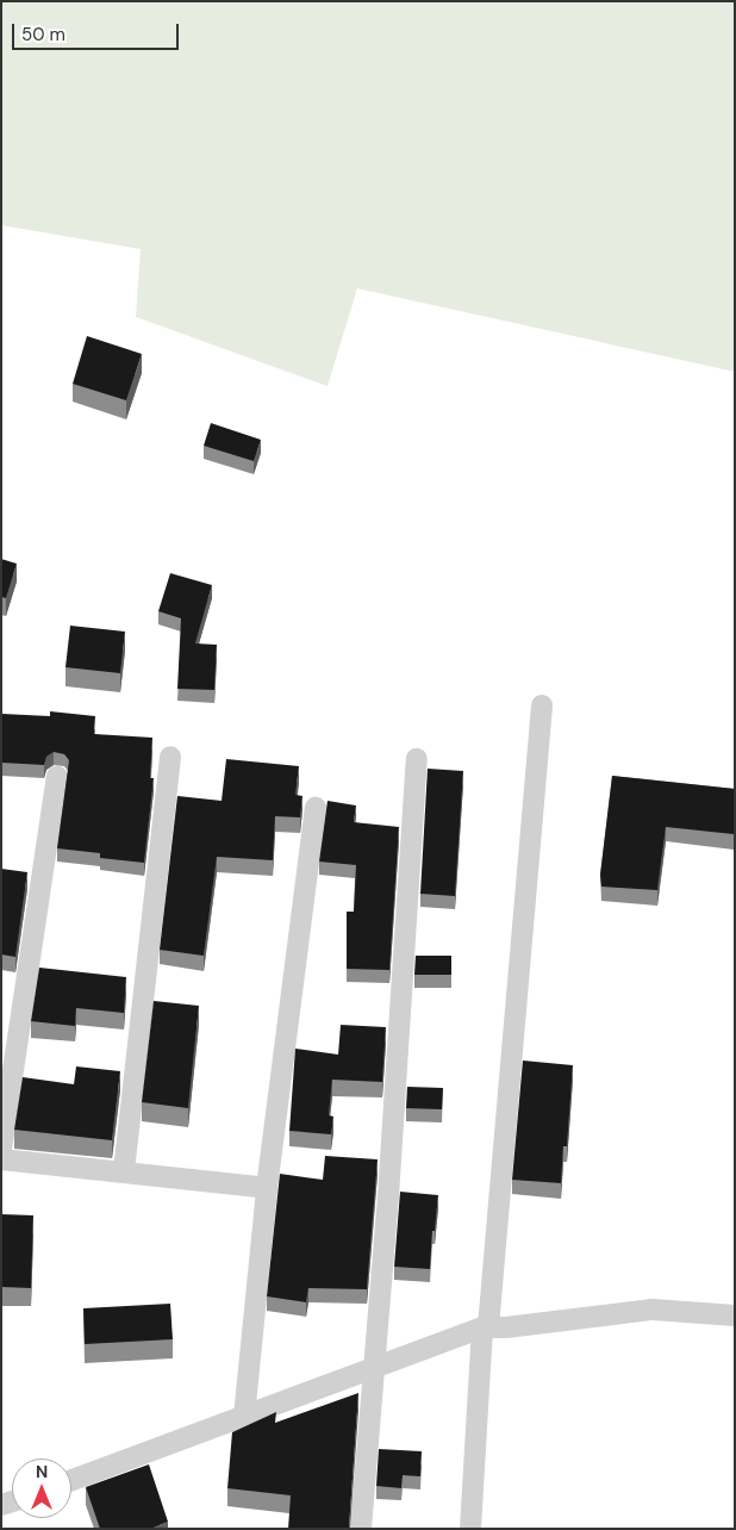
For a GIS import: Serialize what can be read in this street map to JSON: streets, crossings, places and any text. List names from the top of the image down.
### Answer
{
  "scale_bar": "50 m",
  "north": "top"
}
